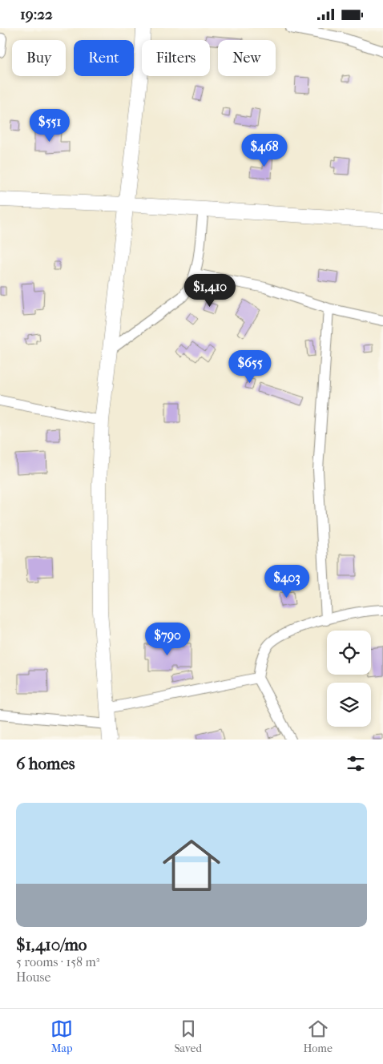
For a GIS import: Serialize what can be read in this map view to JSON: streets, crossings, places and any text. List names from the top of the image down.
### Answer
{
  "page": {
    "status": "19:22",
    "chip": [
      "Buy",
      "Rent",
      "Filters",
      "New"
    ],
    "price": [
      "$551",
      "$468",
      "$1,410",
      "$655",
      "$403",
      "$790"
    ],
    "heading": "6 homes",
    "list": [
      {
        "name": "$1,410/mo",
        "note": "5 rooms · 158 m² · House"
      }
    ],
    "tabs": ["Map", "Saved", "Home"]
  }
}
